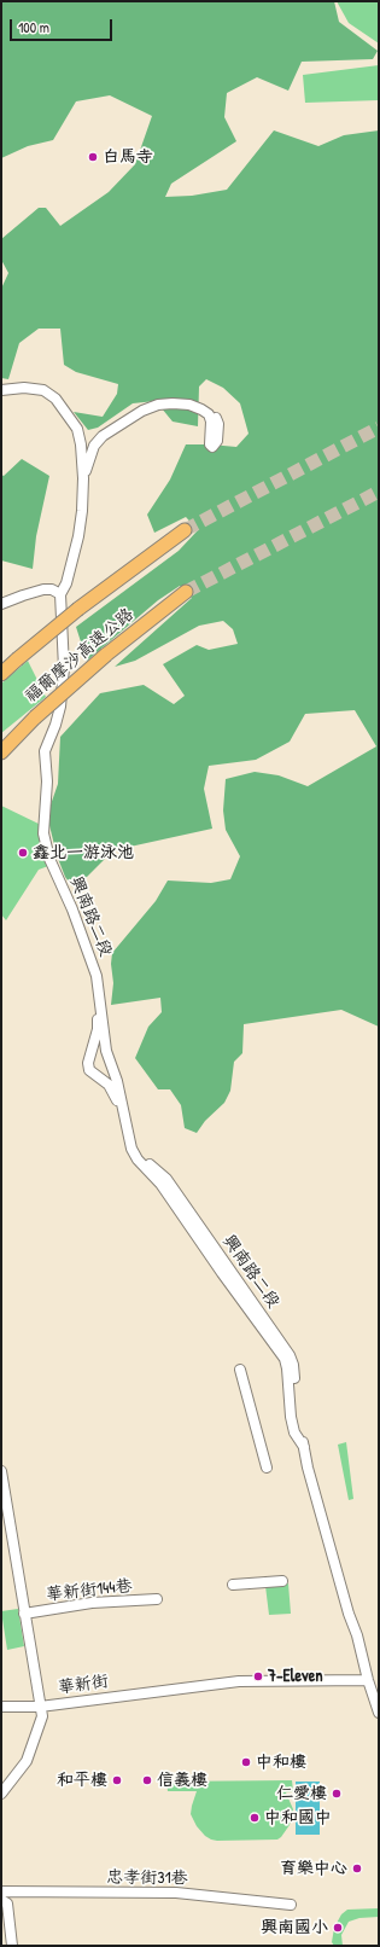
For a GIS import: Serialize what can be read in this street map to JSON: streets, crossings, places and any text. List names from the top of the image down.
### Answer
{
  "streets": {
    "highway": ["福爾摩沙高速公路"],
    "street": [
      "興南路二段",
      "華新街144巷",
      "華新街",
      "忠孝街31巷"
    ]
  },
  "crossings": [
    ["興南路二段", "華新街"],
    ["華新街144巷", "華新街"]
  ],
  "places": [
    "白馬寺",
    "鑫北一游泳池",
    "7-Eleven",
    "中和樓",
    "和平樓",
    "信義樓",
    "仁愛樓",
    "中和國中",
    "育樂中心",
    "興南國小"
  ],
  "scale_bar": "100 m"
}
